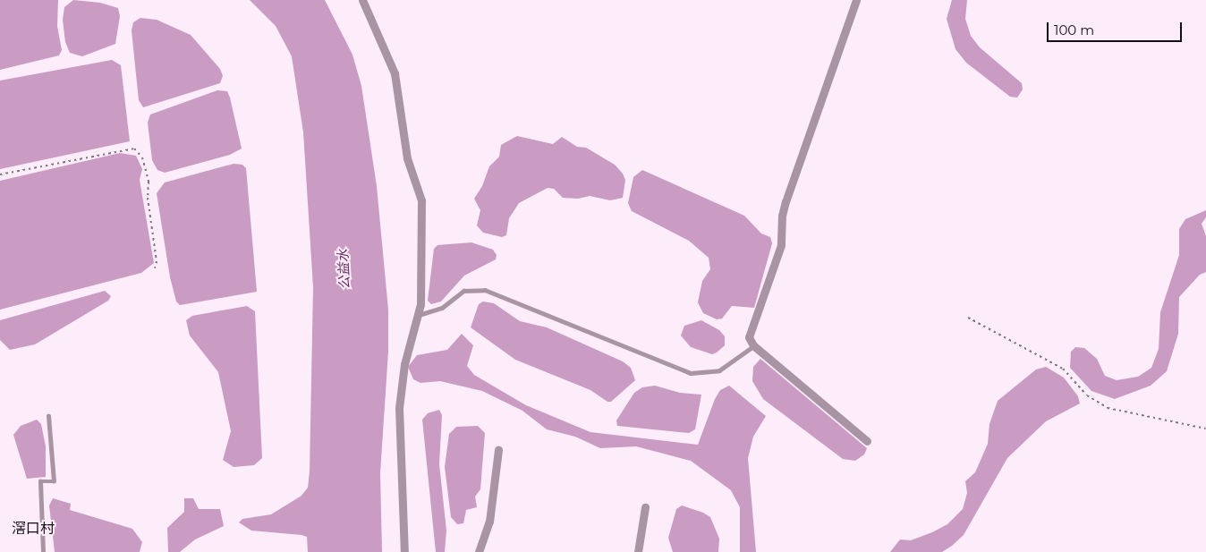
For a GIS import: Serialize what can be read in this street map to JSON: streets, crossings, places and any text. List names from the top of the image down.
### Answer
{
  "districts": ["滘口村"],
  "water": ["公益水"],
  "scale_bar": "100 m"
}
